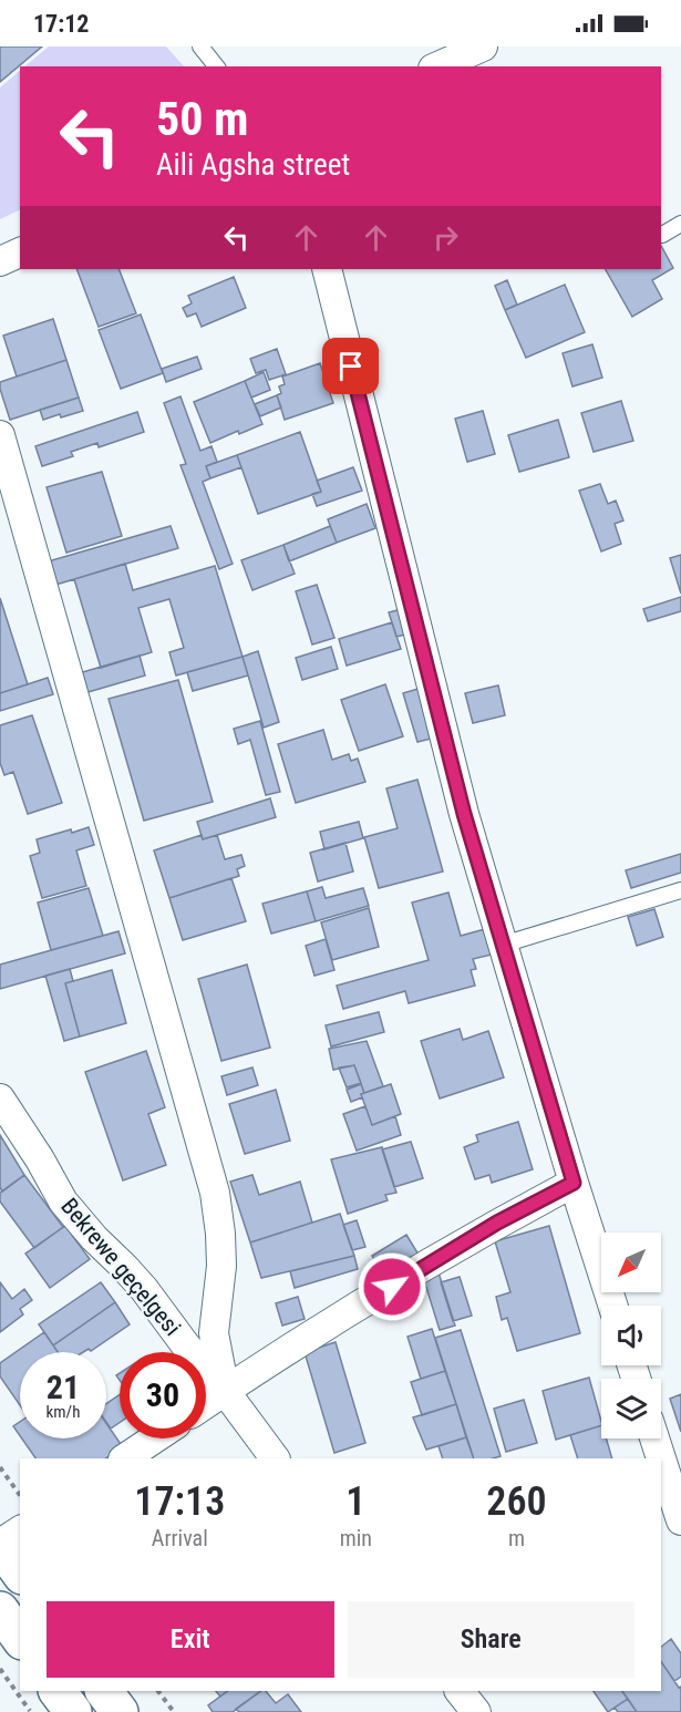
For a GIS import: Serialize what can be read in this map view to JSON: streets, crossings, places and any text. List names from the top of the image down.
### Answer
{
  "streets": {
    "street": ["Bekrewe geçelgesi"]
  },
  "north": "bottom left",
  "page": {
    "status": "17:12",
    "turn": ["50 m", "Aili Agsha street"],
    "speed": "21 km/h",
    "limit": "30",
    "eta": [
      "17:13",
      "Arrival",
      "1",
      "min",
      "260",
      "m"
    ],
    "buttons": ["Exit", "Share"]
  }
}
